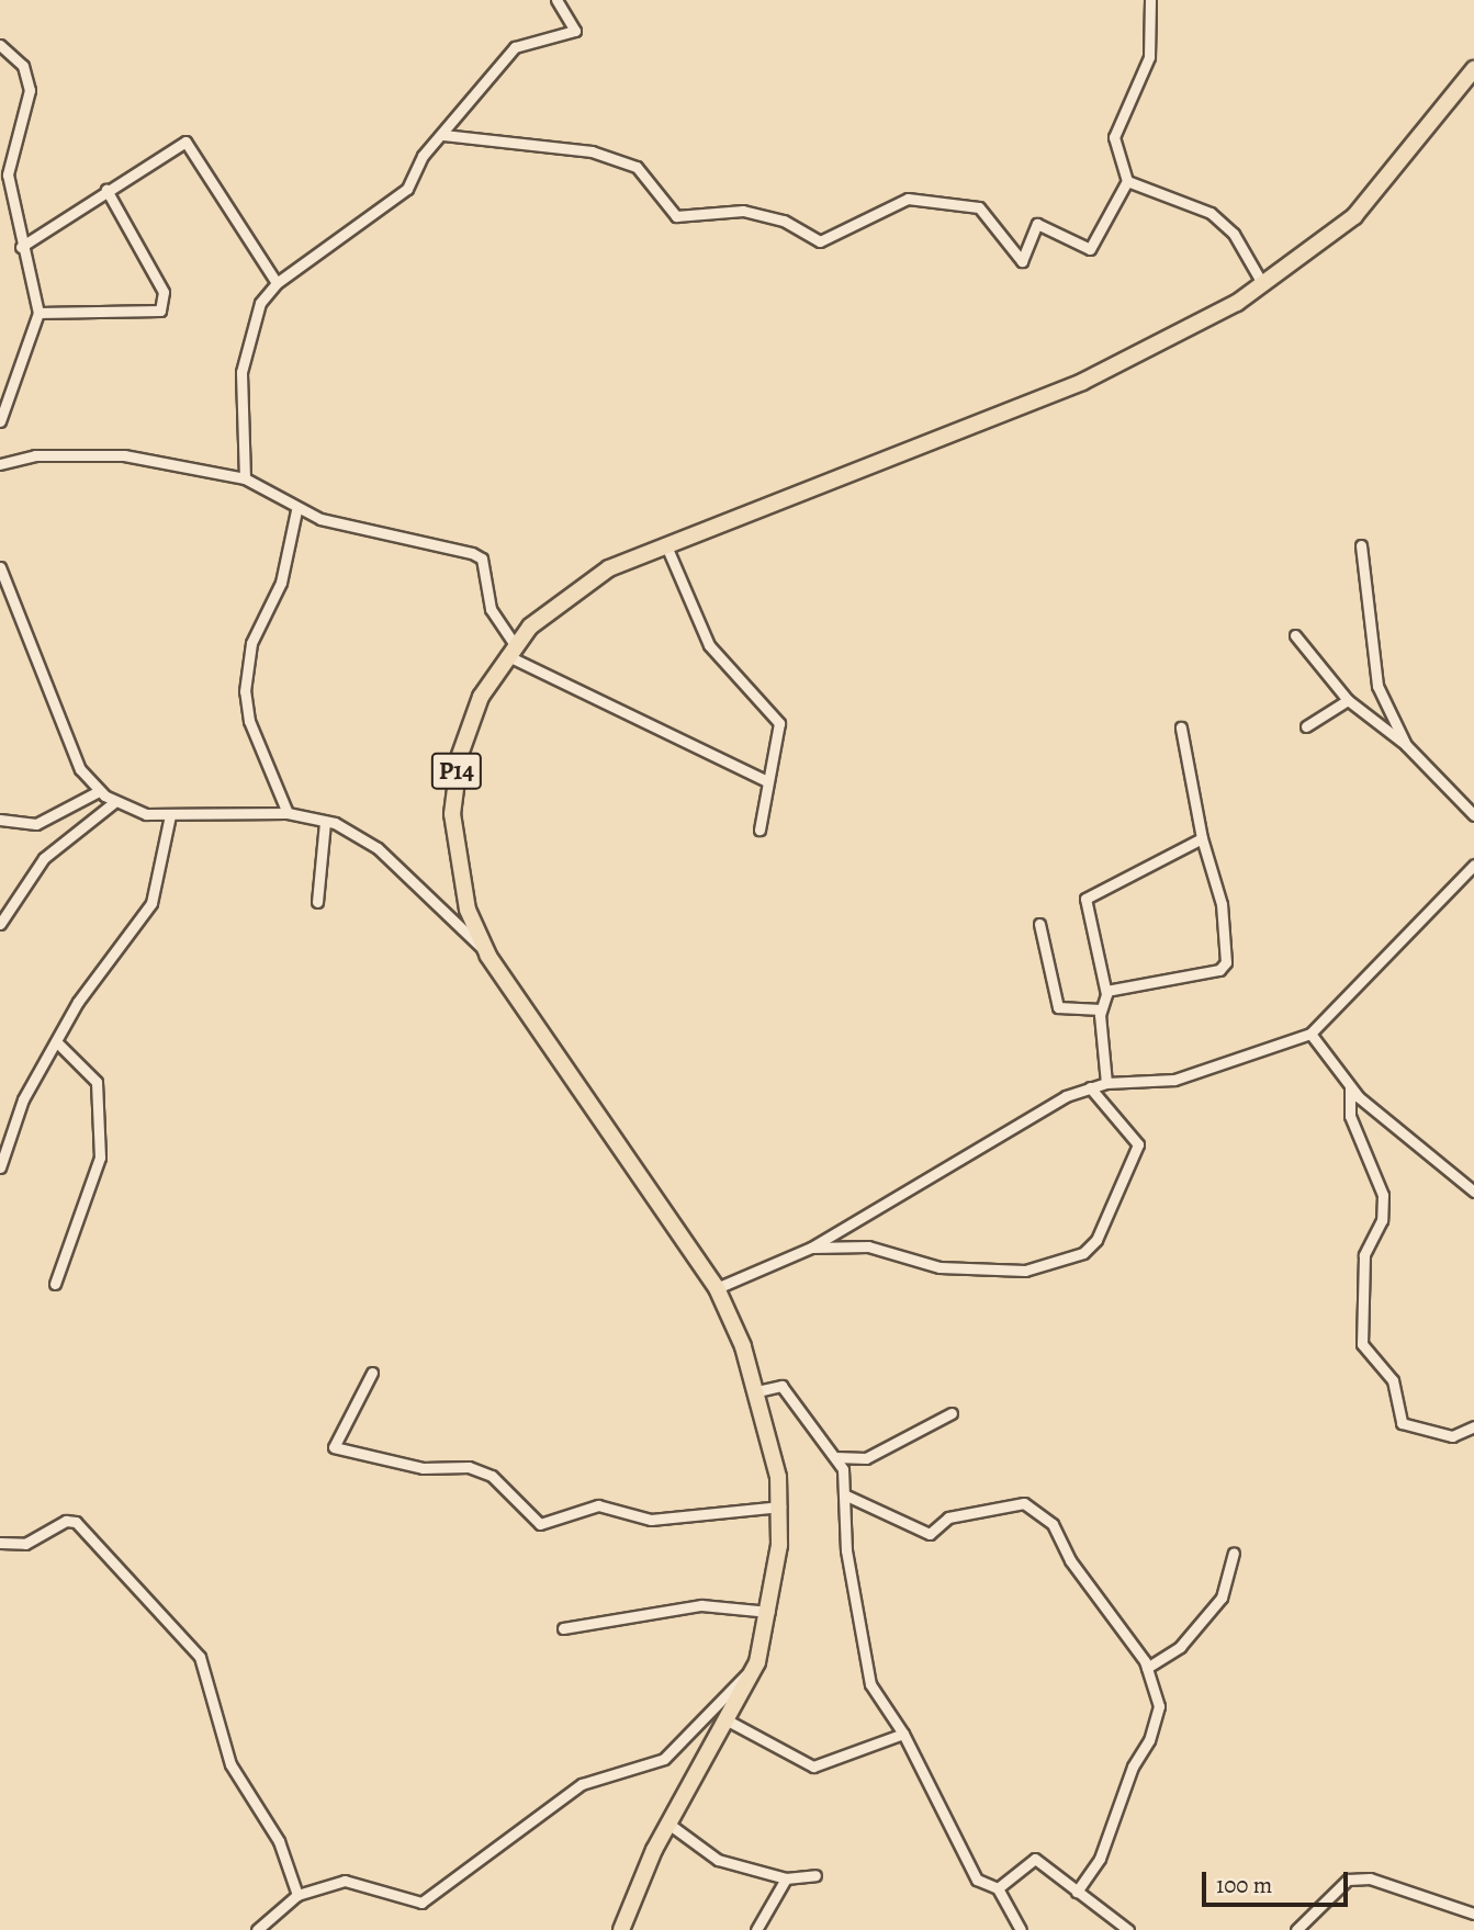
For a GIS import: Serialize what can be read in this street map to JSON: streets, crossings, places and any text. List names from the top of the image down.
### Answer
{
  "streets": {
    "main road": ["P14"]
  },
  "scale_bar": "100 m"
}
